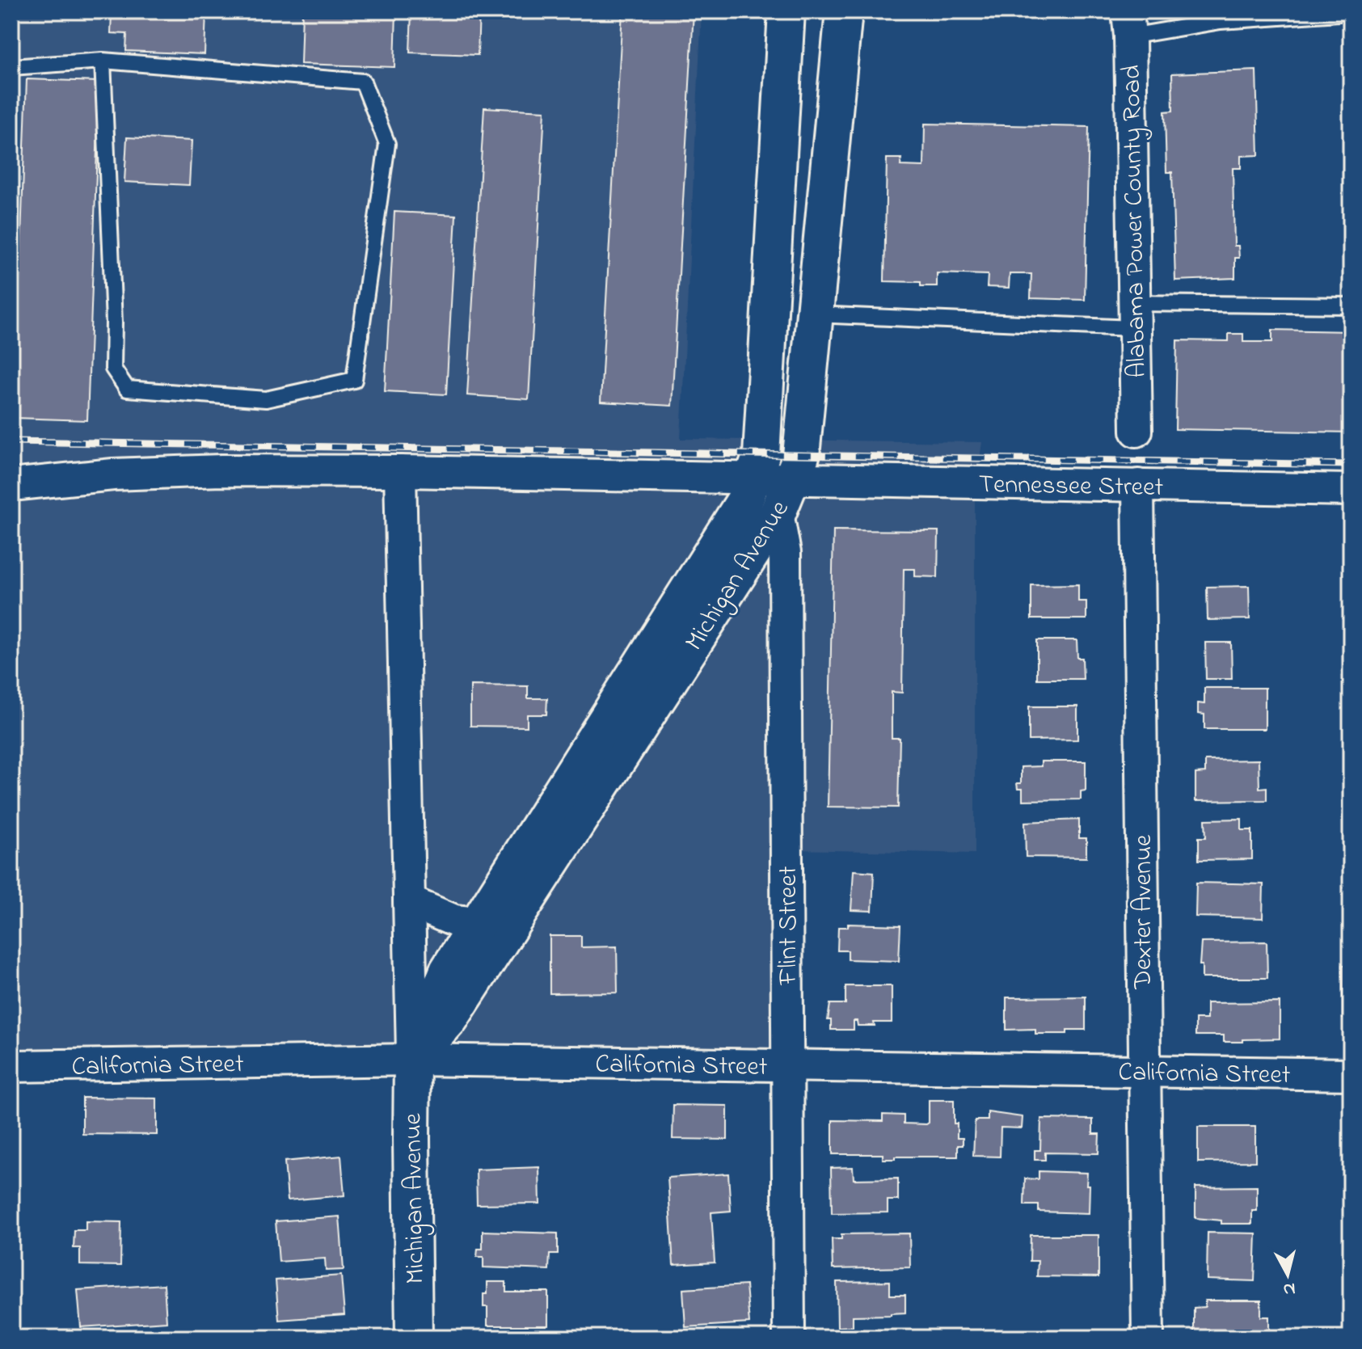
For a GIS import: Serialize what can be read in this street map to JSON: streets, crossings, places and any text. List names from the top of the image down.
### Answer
{
  "streets": {
    "main road": ["Michigan Avenue"],
    "street": [
      "Alabama Power County Road",
      "Tennessee Street",
      "Dexter Avenue",
      "Flint Street",
      "California Street"
    ]
  },
  "crossings": [
    ["Tennessee Street", "Michigan Avenue"],
    ["Tennessee Street", "Dexter Avenue"],
    ["Michigan Avenue", "Flint Street"],
    ["Michigan Avenue", "California Street"],
    ["Dexter Avenue", "California Street"],
    ["Flint Street", "California Street"]
  ],
  "north": "bottom"
}
